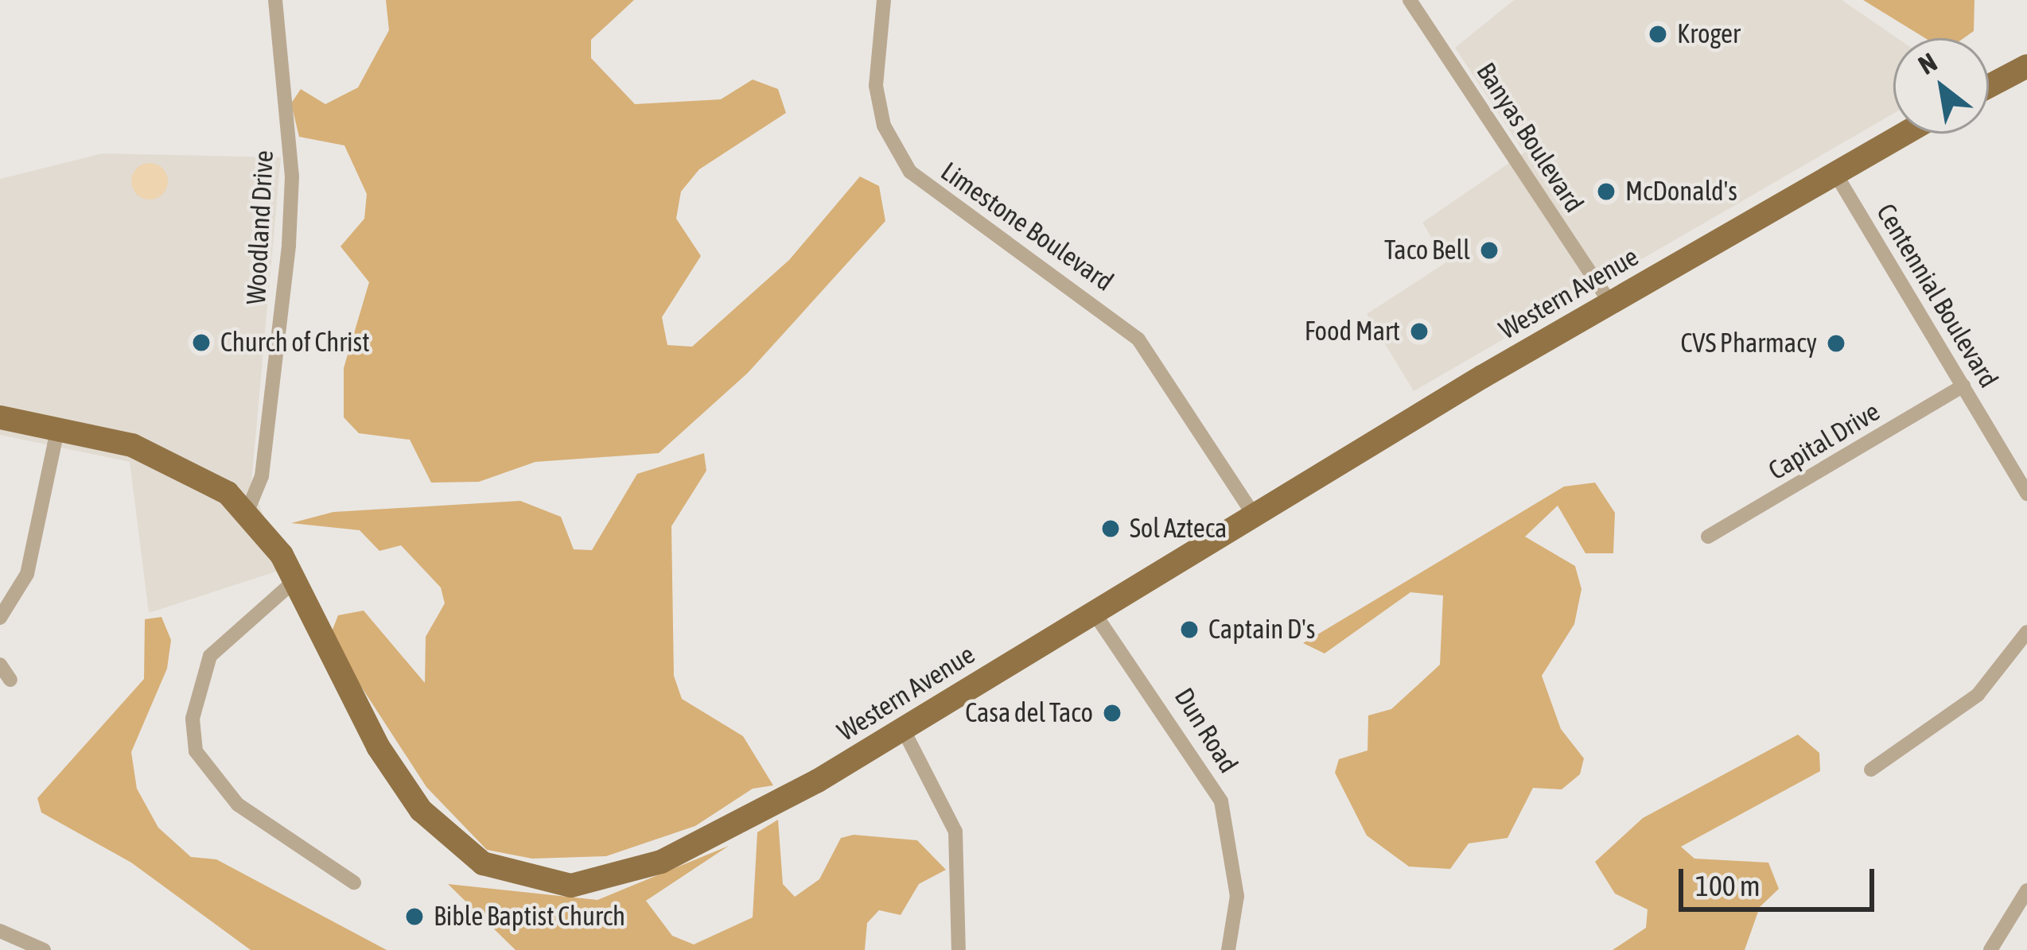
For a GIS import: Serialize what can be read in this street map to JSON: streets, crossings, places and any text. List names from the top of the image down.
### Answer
{
  "streets": {
    "main road": ["Western Avenue"],
    "street": [
      "Banyas Boulevard",
      "Limestone Boulevard",
      "Woodland Drive",
      "Centennial Boulevard",
      "Capital Drive",
      "Dun Road"
    ]
  },
  "crossings": [
    ["Banyas Boulevard", "Western Avenue"],
    ["Limestone Boulevard", "Western Avenue"],
    ["Woodland Drive", "Western Avenue"],
    ["Western Avenue", "Centennial Boulevard"],
    ["Western Avenue", "Dun Road"],
    ["Centennial Boulevard", "Capital Drive"]
  ],
  "places": [
    "Kroger",
    "McDonald's",
    "Taco Bell",
    "Food Mart",
    "Church of Christ",
    "CVS Pharmacy",
    "Sol Azteca",
    "Captain D's",
    "Casa del Taco",
    "Bible Baptist Church"
  ],
  "scale_bar": "100 m",
  "north": "top left"
}
